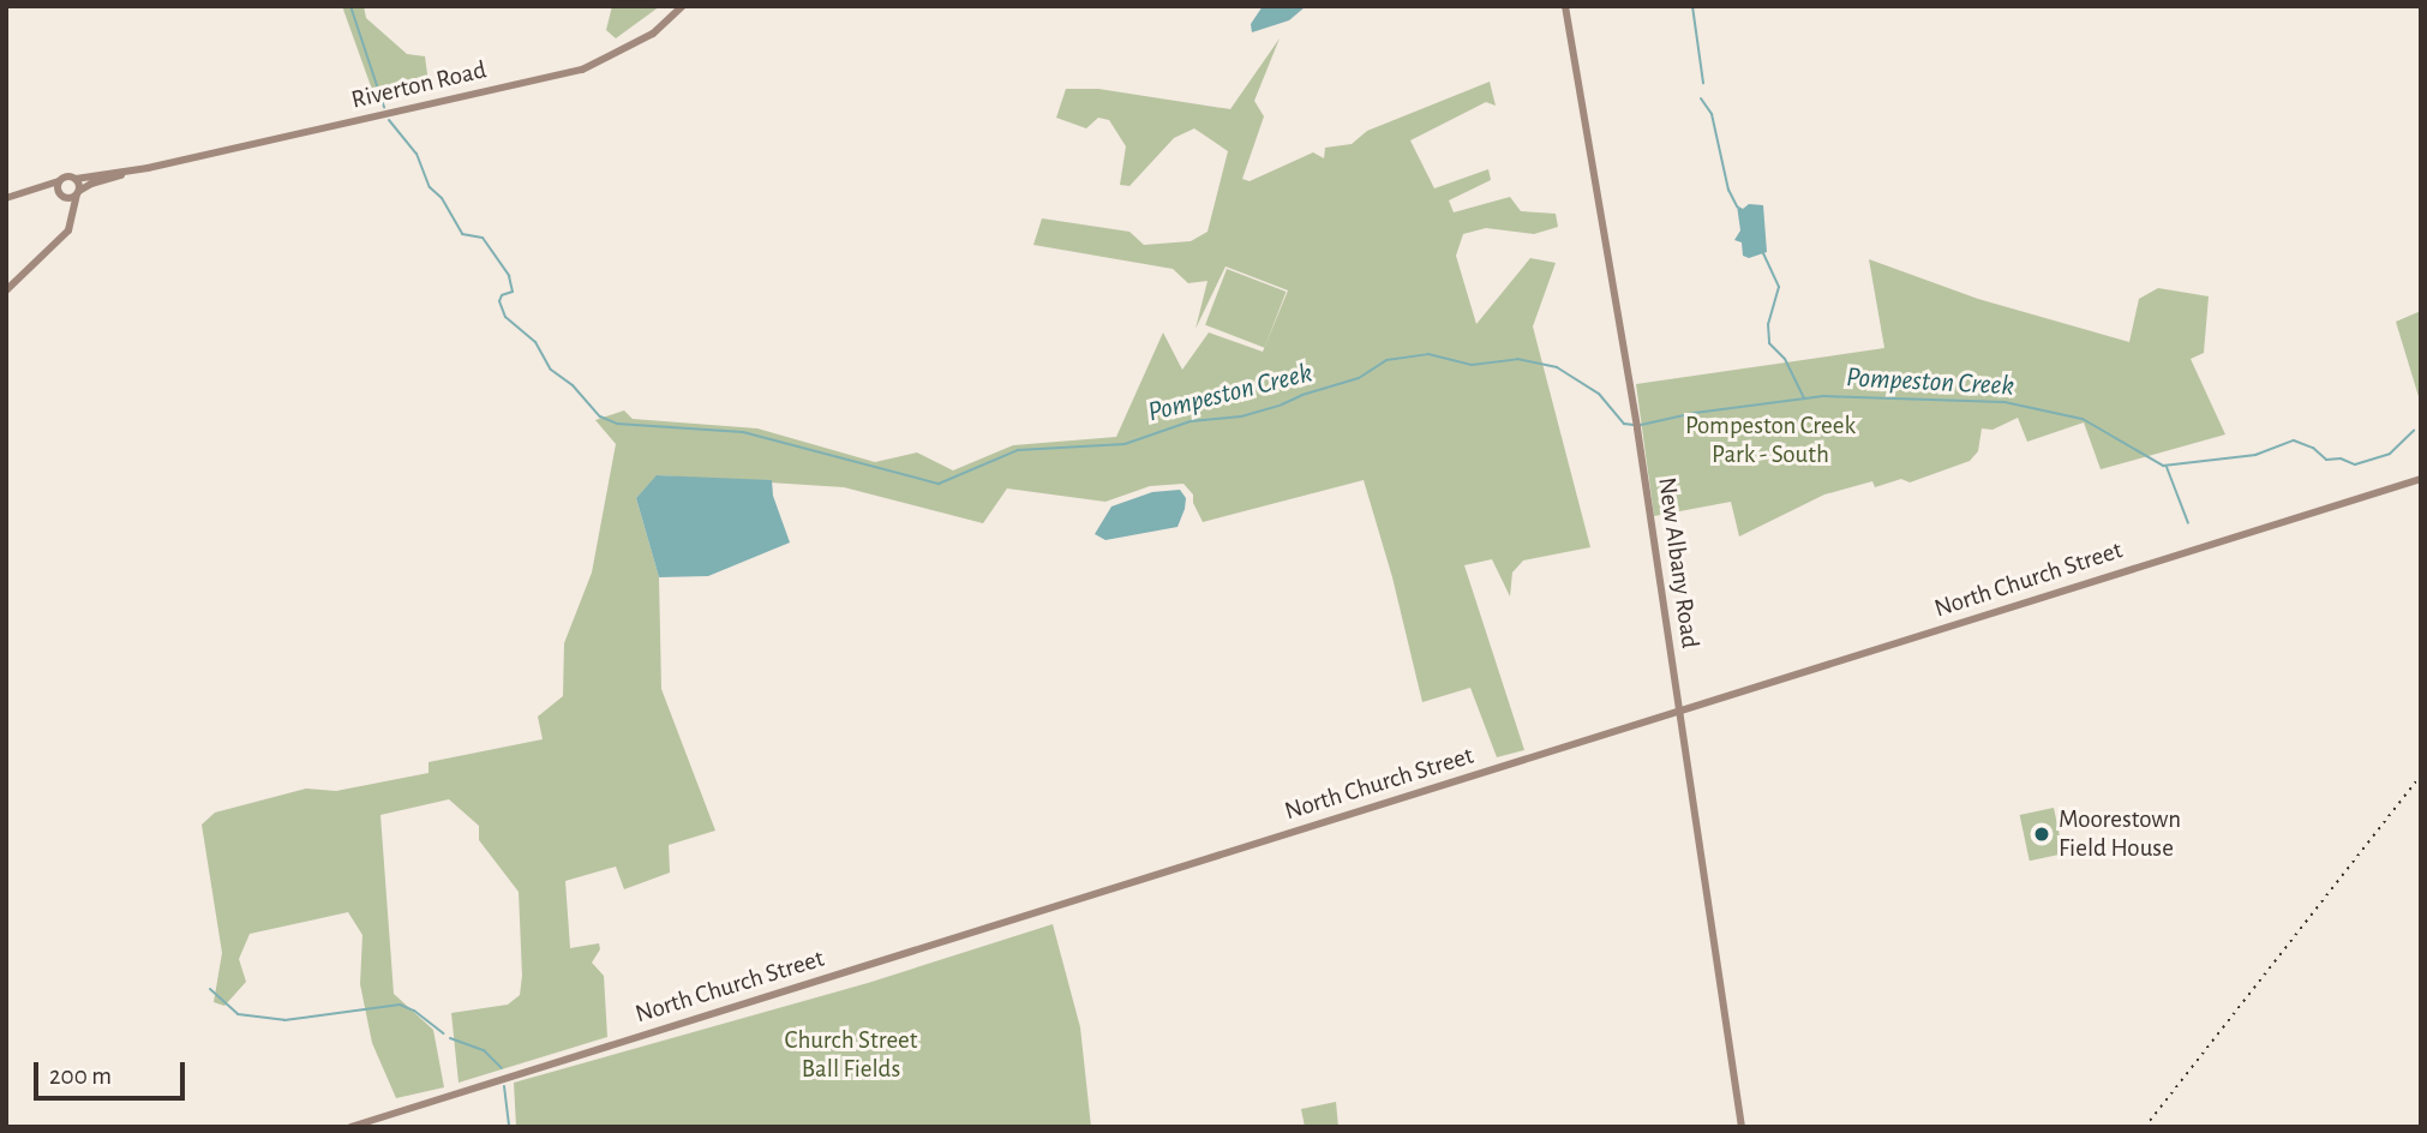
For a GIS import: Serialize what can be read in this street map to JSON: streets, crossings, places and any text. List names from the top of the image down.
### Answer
{
  "streets": {
    "main road": ["Riverton Road", "New Albany Road", "North Church Street"]
  },
  "crossings": [
    ["New Albany Road", "North Church Street"]
  ],
  "water": ["Pompeston Creek"],
  "parks": ["Pompeston Creek Park - South", "Church Street Ball Fields"],
  "places": ["Moorestown Field House"],
  "scale_bar": "200 m"
}
